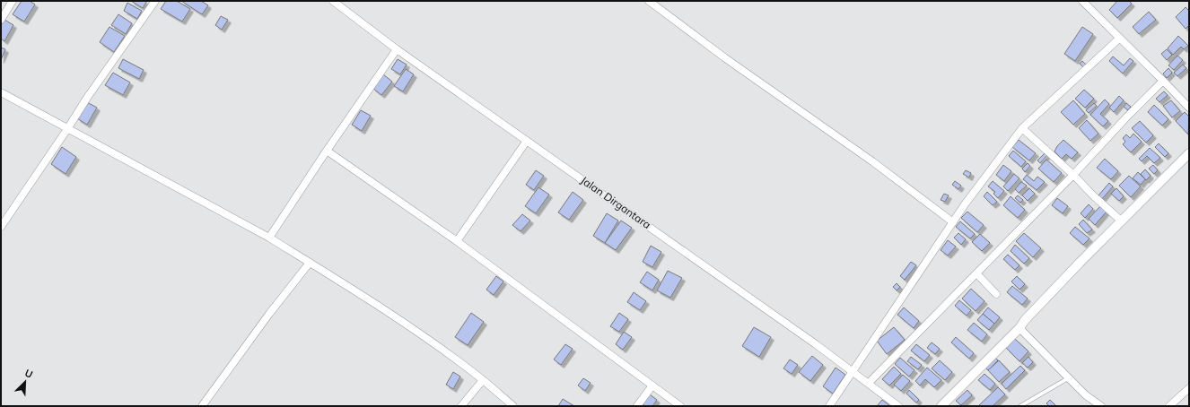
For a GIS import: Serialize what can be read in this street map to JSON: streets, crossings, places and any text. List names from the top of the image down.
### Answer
{
  "streets": {
    "street": ["Jalan Dirgantara"]
  },
  "north": "top right"
}
